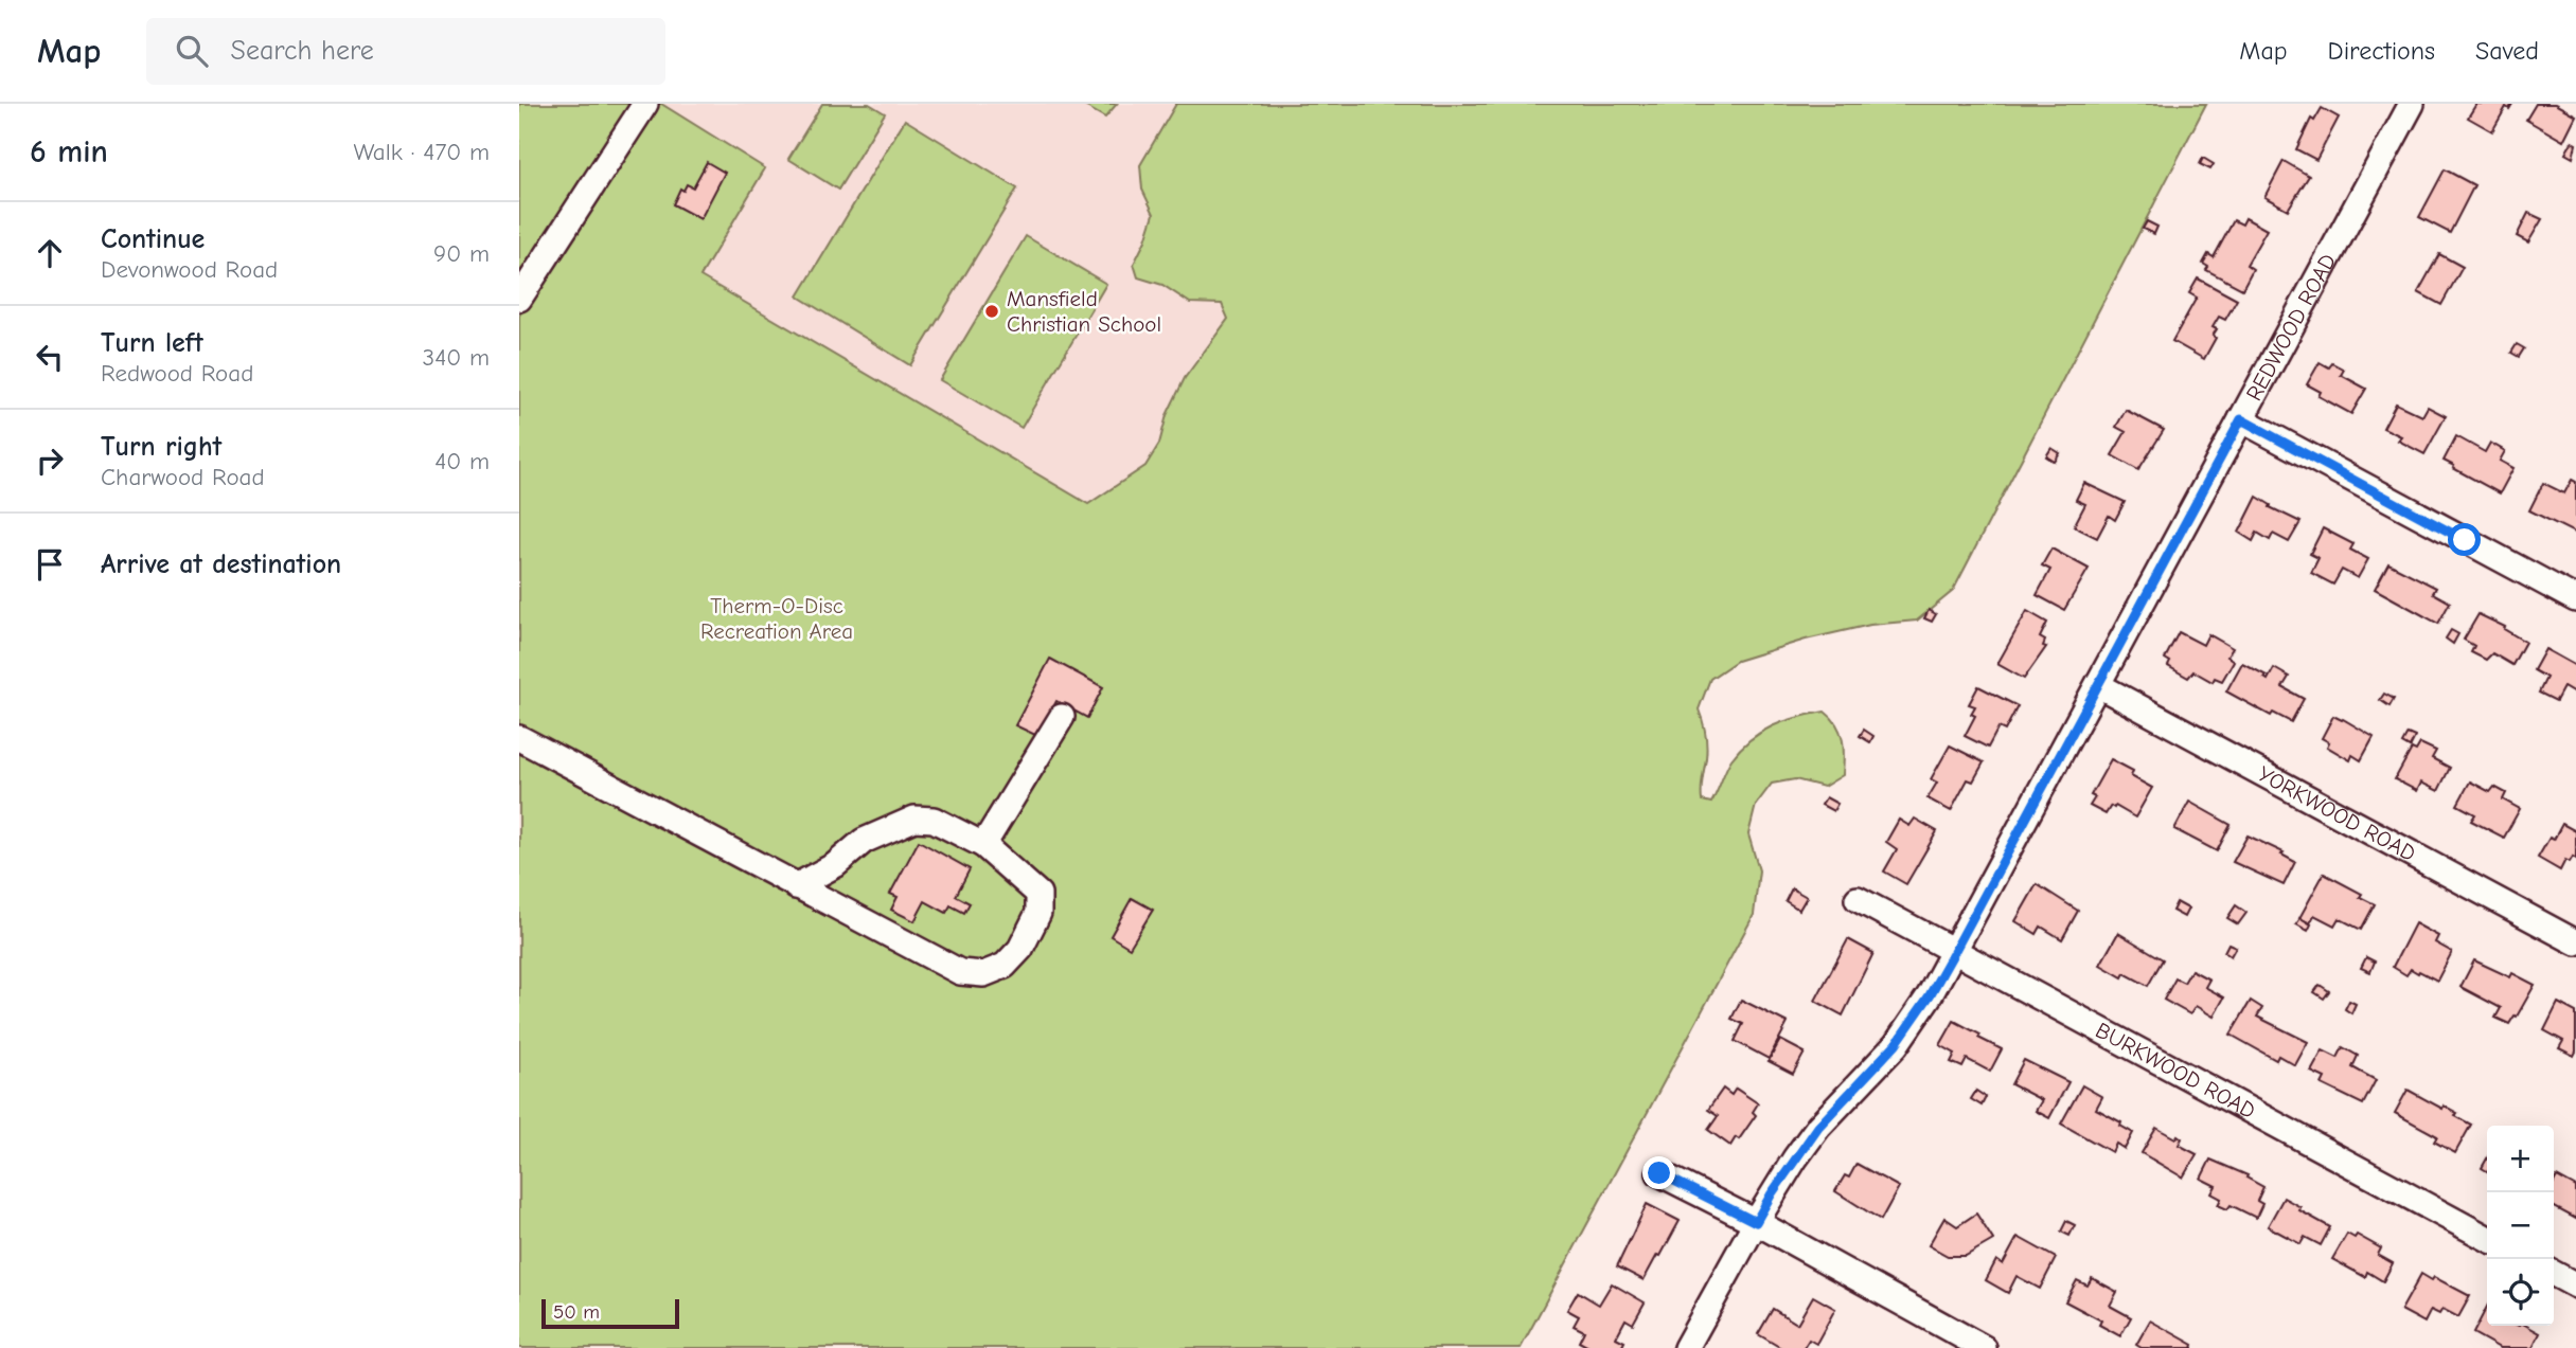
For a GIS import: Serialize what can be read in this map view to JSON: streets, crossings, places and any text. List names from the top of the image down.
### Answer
{
  "streets": {
    "street": ["REDWOOD ROAD", "YORKWOOD ROAD", "BURKWOOD ROAD"]
  },
  "crossings": [
    ["REDWOOD ROAD", "YORKWOOD ROAD"],
    ["REDWOOD ROAD", "BURKWOOD ROAD"]
  ],
  "parks": ["Therm-O-Disc Recreation Area"],
  "places": ["Mansfield Christian School"],
  "scale_bar": "50 m",
  "page": {
    "header": "Map",
    "search": "Search here",
    "nav": ["Map", "Directions", "Saved"],
    "heading": ["6 min", "Walk · 470 m"],
    "list": [
      ["Continue", "Devonwood Road", "90 m"],
      ["Turn left", "Redwood Road", "340 m"],
      ["Turn right", "Charwood Road", "40 m"],
      "Arrive at destination"
    ],
    "map_buttons": ["+", "−"],
    "scale": "50 m"
  }
}
